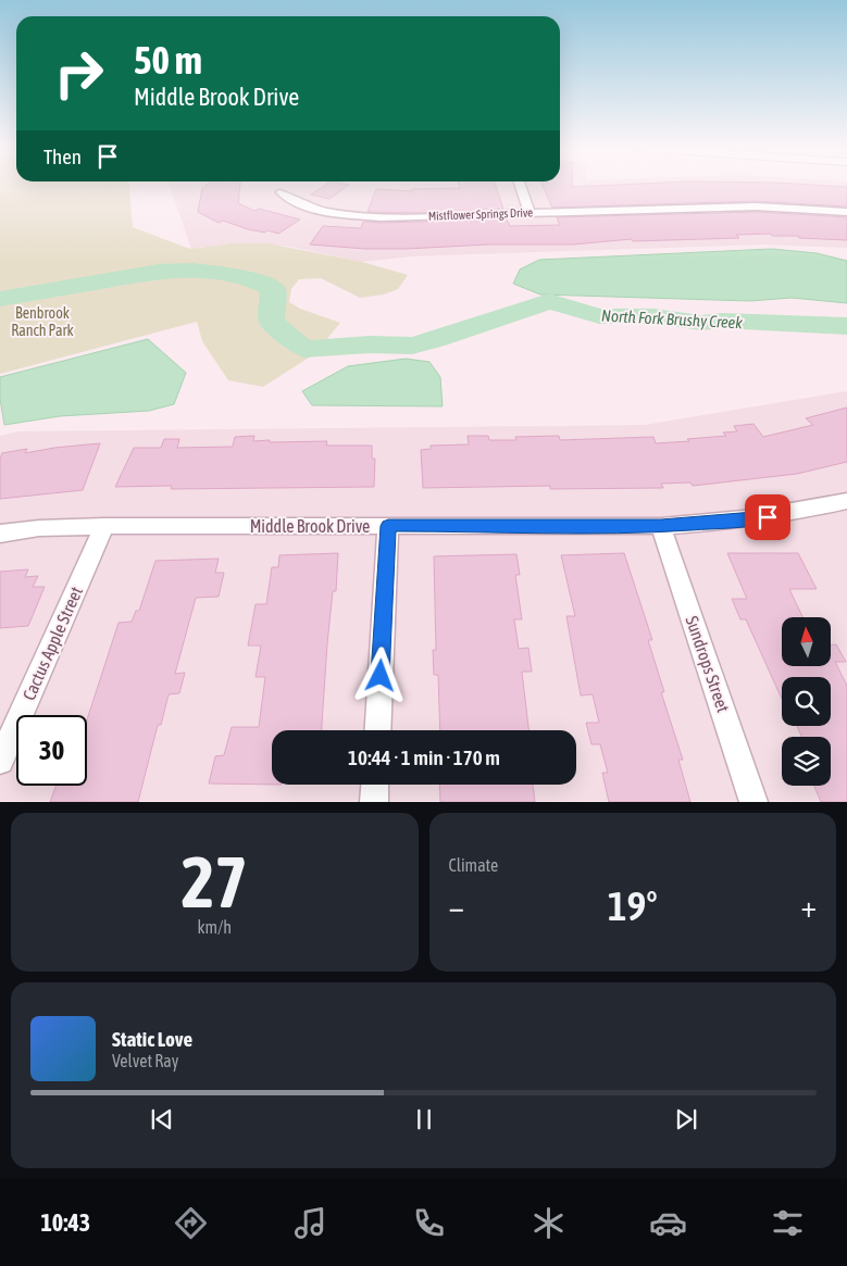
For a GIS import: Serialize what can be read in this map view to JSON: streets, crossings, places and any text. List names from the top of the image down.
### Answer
{
  "streets": {
    "street": [
      "Mistflower Springs Drive",
      "Middle Brook Drive",
      "Cactus Apple Street",
      "Sundrops Street"
    ]
  },
  "crossings": [
    ["Middle Brook Drive", "Cactus Apple Street"],
    ["Middle Brook Drive", "Sundrops Street"]
  ],
  "water": ["North Fork Brushy Creek"],
  "parks": ["Benbrook Ranch Park"],
  "north": "top",
  "page": {
    "turn": ["50 m", "Middle Brook Drive"],
    "then": "Then",
    "limit": "30",
    "trip": "10:44 · 1 min · 170 m",
    "tile": [
      ["27", "km/h"],
      "Climate"
    ],
    "heat": ["−", "19°", "+"],
    "song": ["Static Love", "Velvet Ray"],
    "tabs": "10:43"
  }
}
